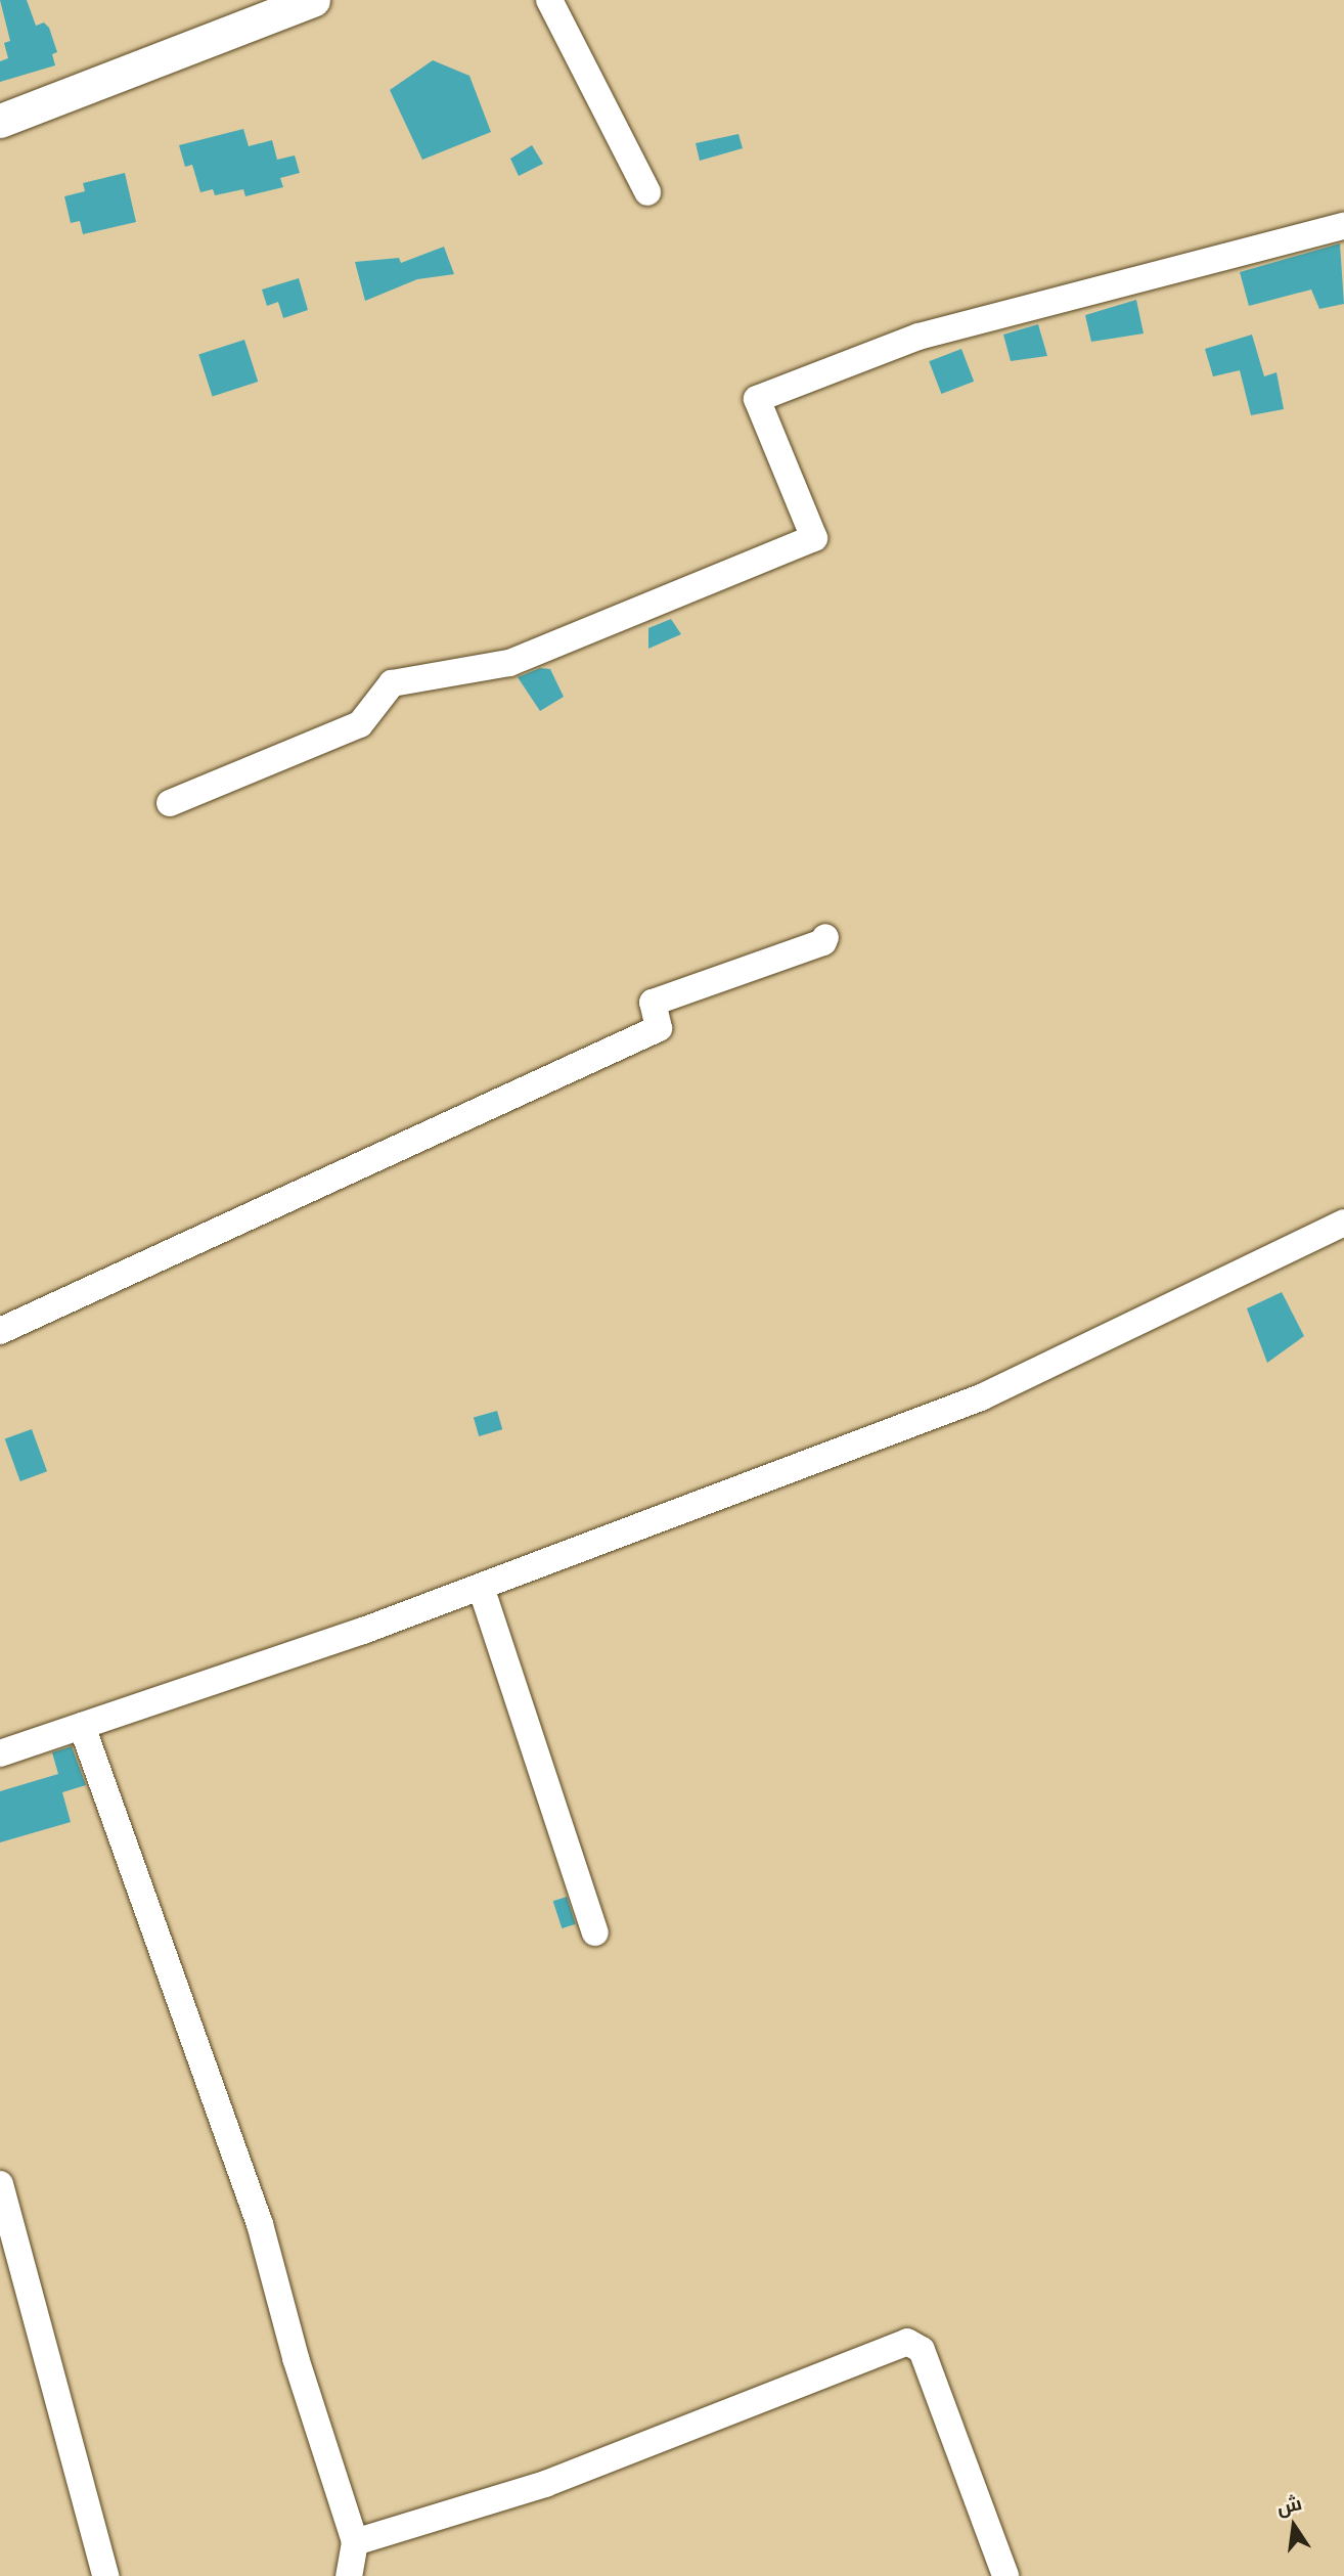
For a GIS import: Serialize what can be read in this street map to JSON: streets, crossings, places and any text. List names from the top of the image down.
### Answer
{
  "north": "top"
}
